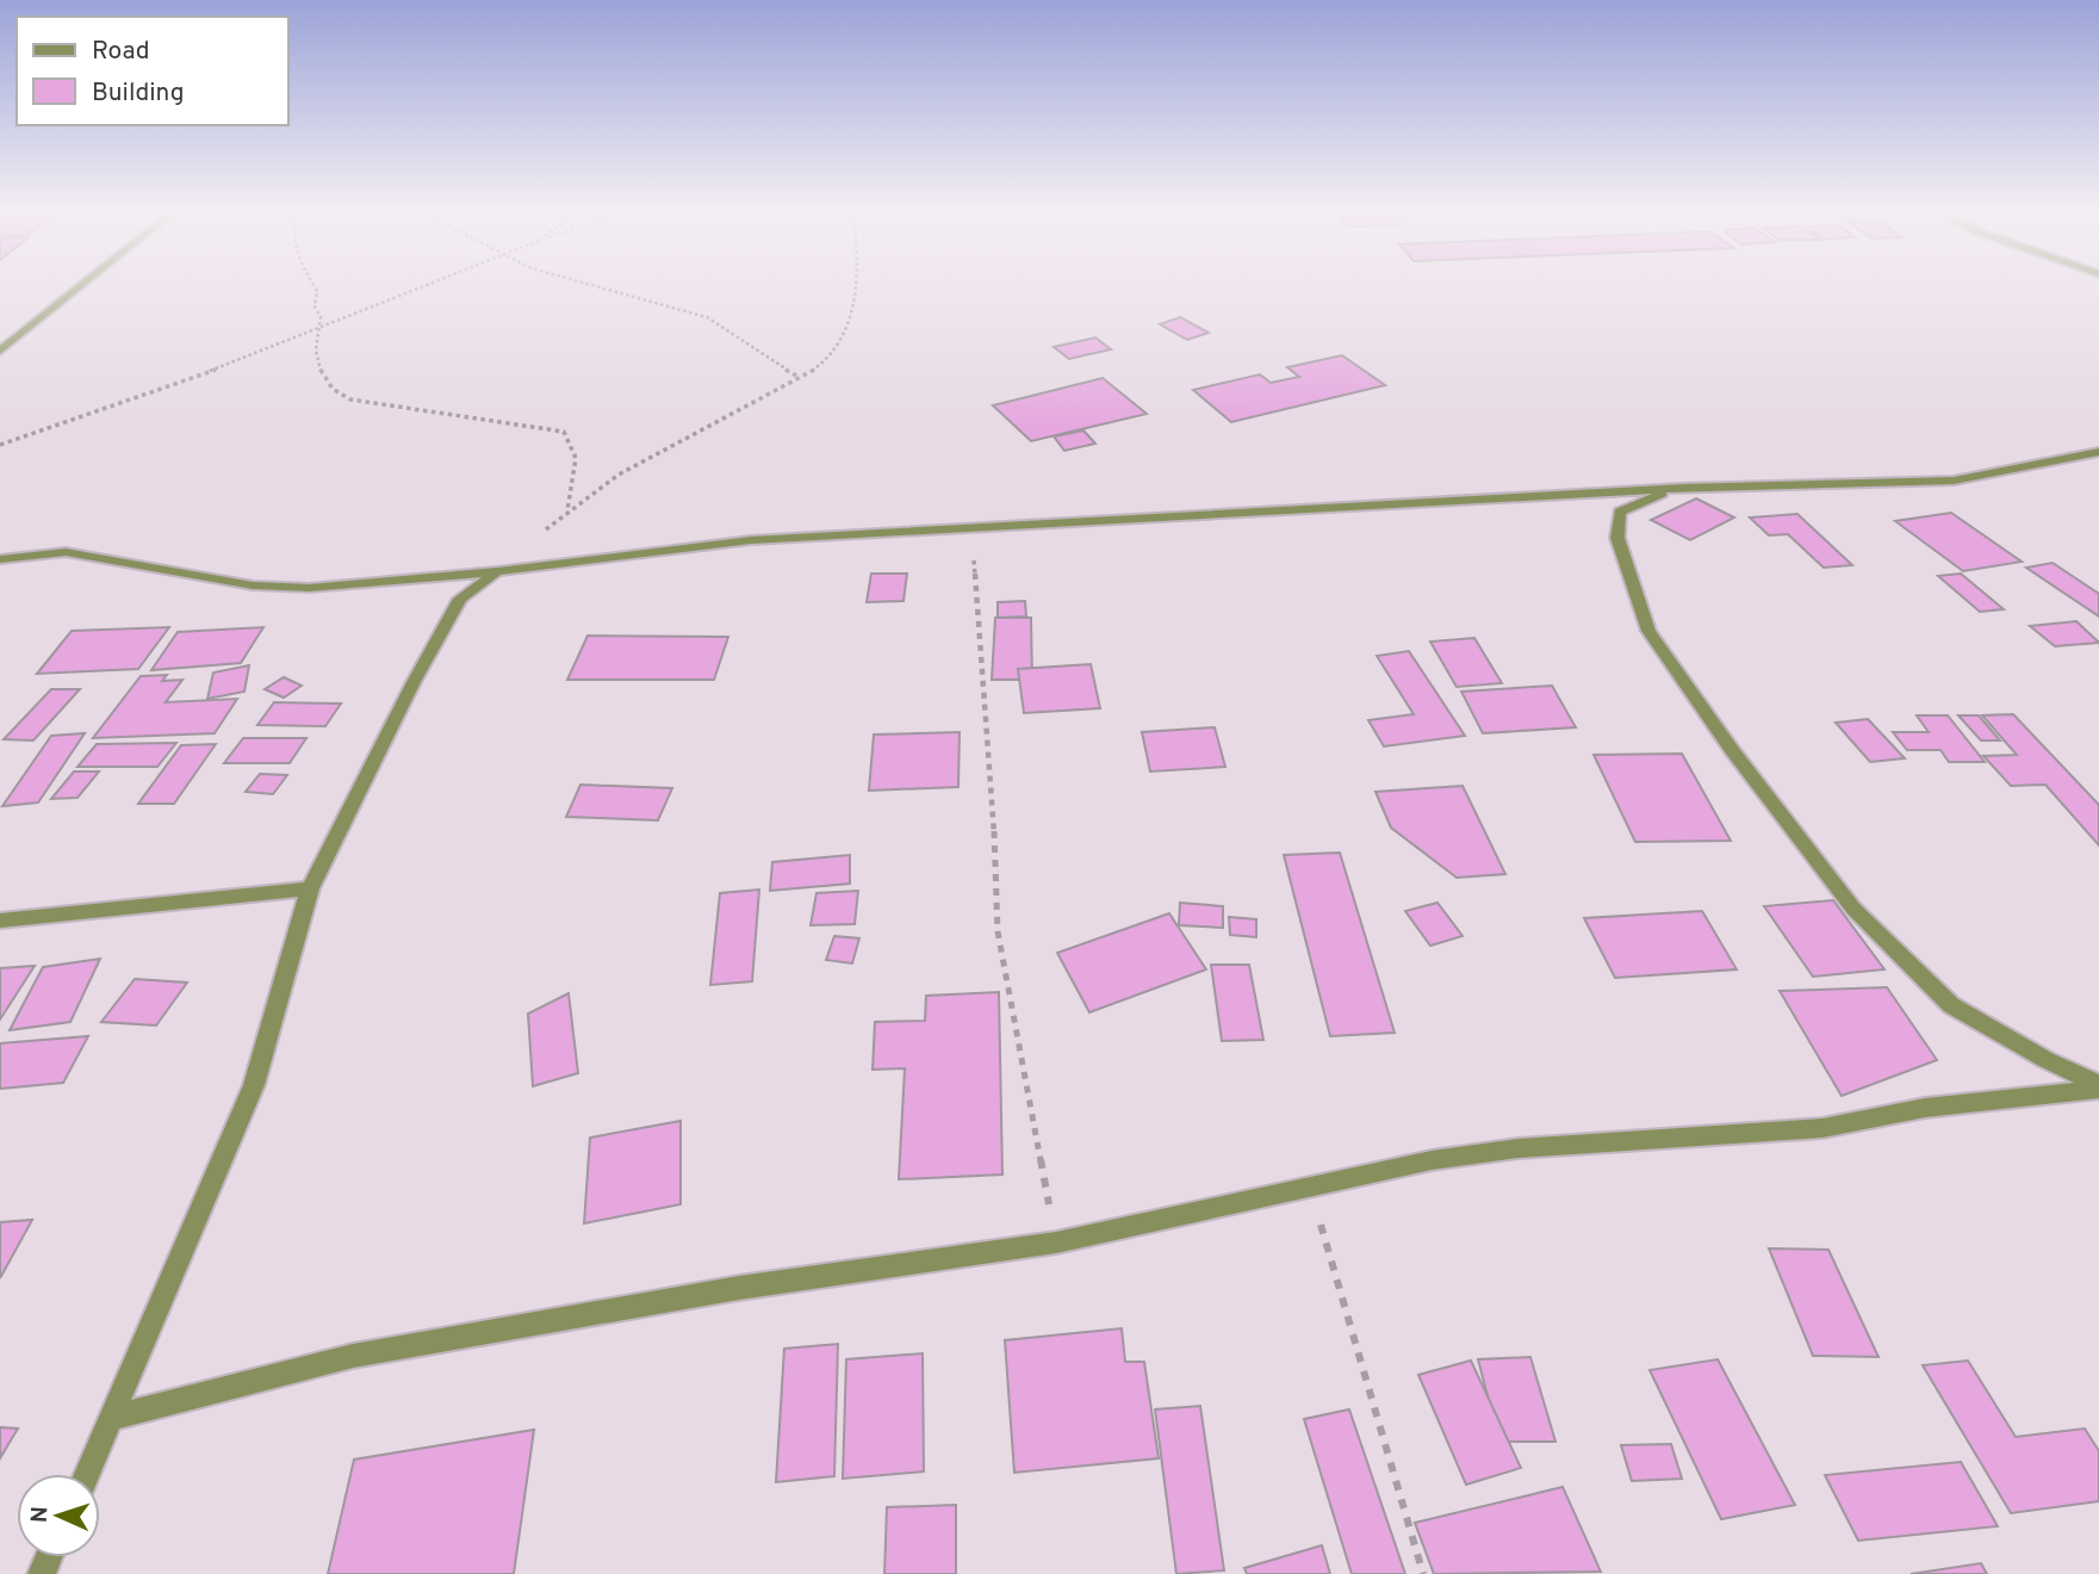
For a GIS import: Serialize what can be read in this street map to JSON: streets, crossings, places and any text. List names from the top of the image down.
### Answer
{
  "legend": ["Road", "Building"],
  "north": "left"
}
